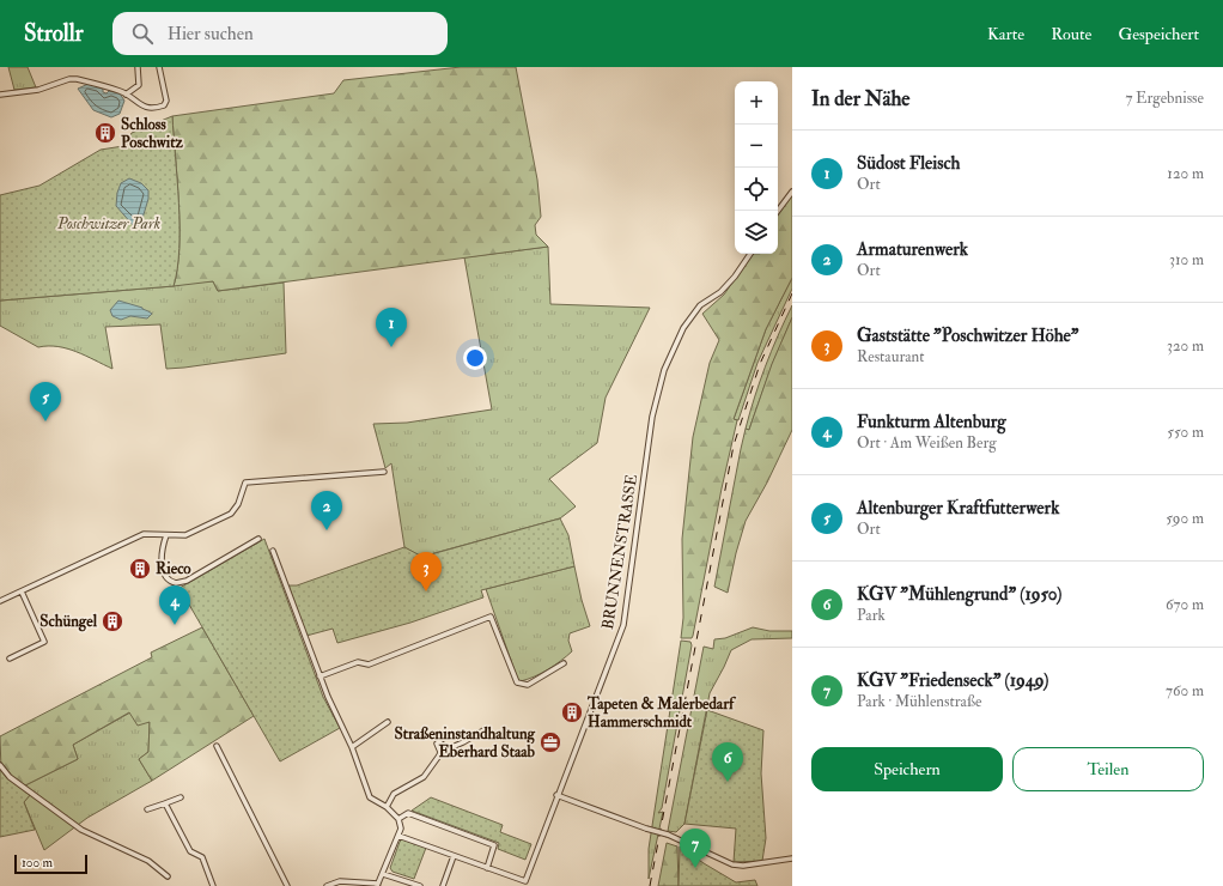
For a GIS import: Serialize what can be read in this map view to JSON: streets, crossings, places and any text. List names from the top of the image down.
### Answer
{
  "streets": {
    "street": ["BRUNNENSTRASSE"]
  },
  "parks": ["Poschwitzer Park"],
  "places": {
    "building": [
      "Schloss Poschwitz",
      "Rieco",
      "Schüngel",
      "Tapeten & Malerbedarf Hammerschmidt"
    ],
    "office": ["Straßeninstandhaltung Eberhard Staab"]
  },
  "scale_bar": "100 m",
  "page": {
    "header": "Strollr",
    "search": "Hier suchen",
    "nav": ["Karte", "Route", "Gespeichert"],
    "heading": ["In der Nähe", "7 Ergebnisse"],
    "map_buttons": ["+", "−"],
    "list": [
      {
        "mark": "1",
        "name": "Südost Fleisch",
        "note": "Ort",
        "value": "120 m"
      },
      {
        "mark": "2",
        "name": "Armaturenwerk",
        "note": "Ort",
        "value": "310 m"
      },
      {
        "mark": "3",
        "name": "Gaststätte \"Poschwitzer Höhe\"",
        "note": "Restaurant",
        "value": "320 m"
      },
      {
        "mark": "4",
        "name": "Funkturm Altenburg",
        "note": "Ort · Am Weißen Berg",
        "value": "550 m"
      },
      {
        "mark": "5",
        "name": "Altenburger Kraftfutterwerk",
        "note": "Ort",
        "value": "590 m"
      },
      {
        "mark": "6",
        "name": "KGV \"Mühlengrund\" (1950)",
        "note": "Park",
        "value": "670 m"
      },
      {
        "mark": "7",
        "name": "KGV \"Friedenseck\" (1949)",
        "note": "Park · Mühlenstraße",
        "value": "760 m"
      }
    ],
    "pins": [
      "1",
      "5",
      "2",
      "3",
      "4",
      "6",
      "7"
    ],
    "buttons": ["Speichern", "Teilen"],
    "scale": "100 m"
  }
}
